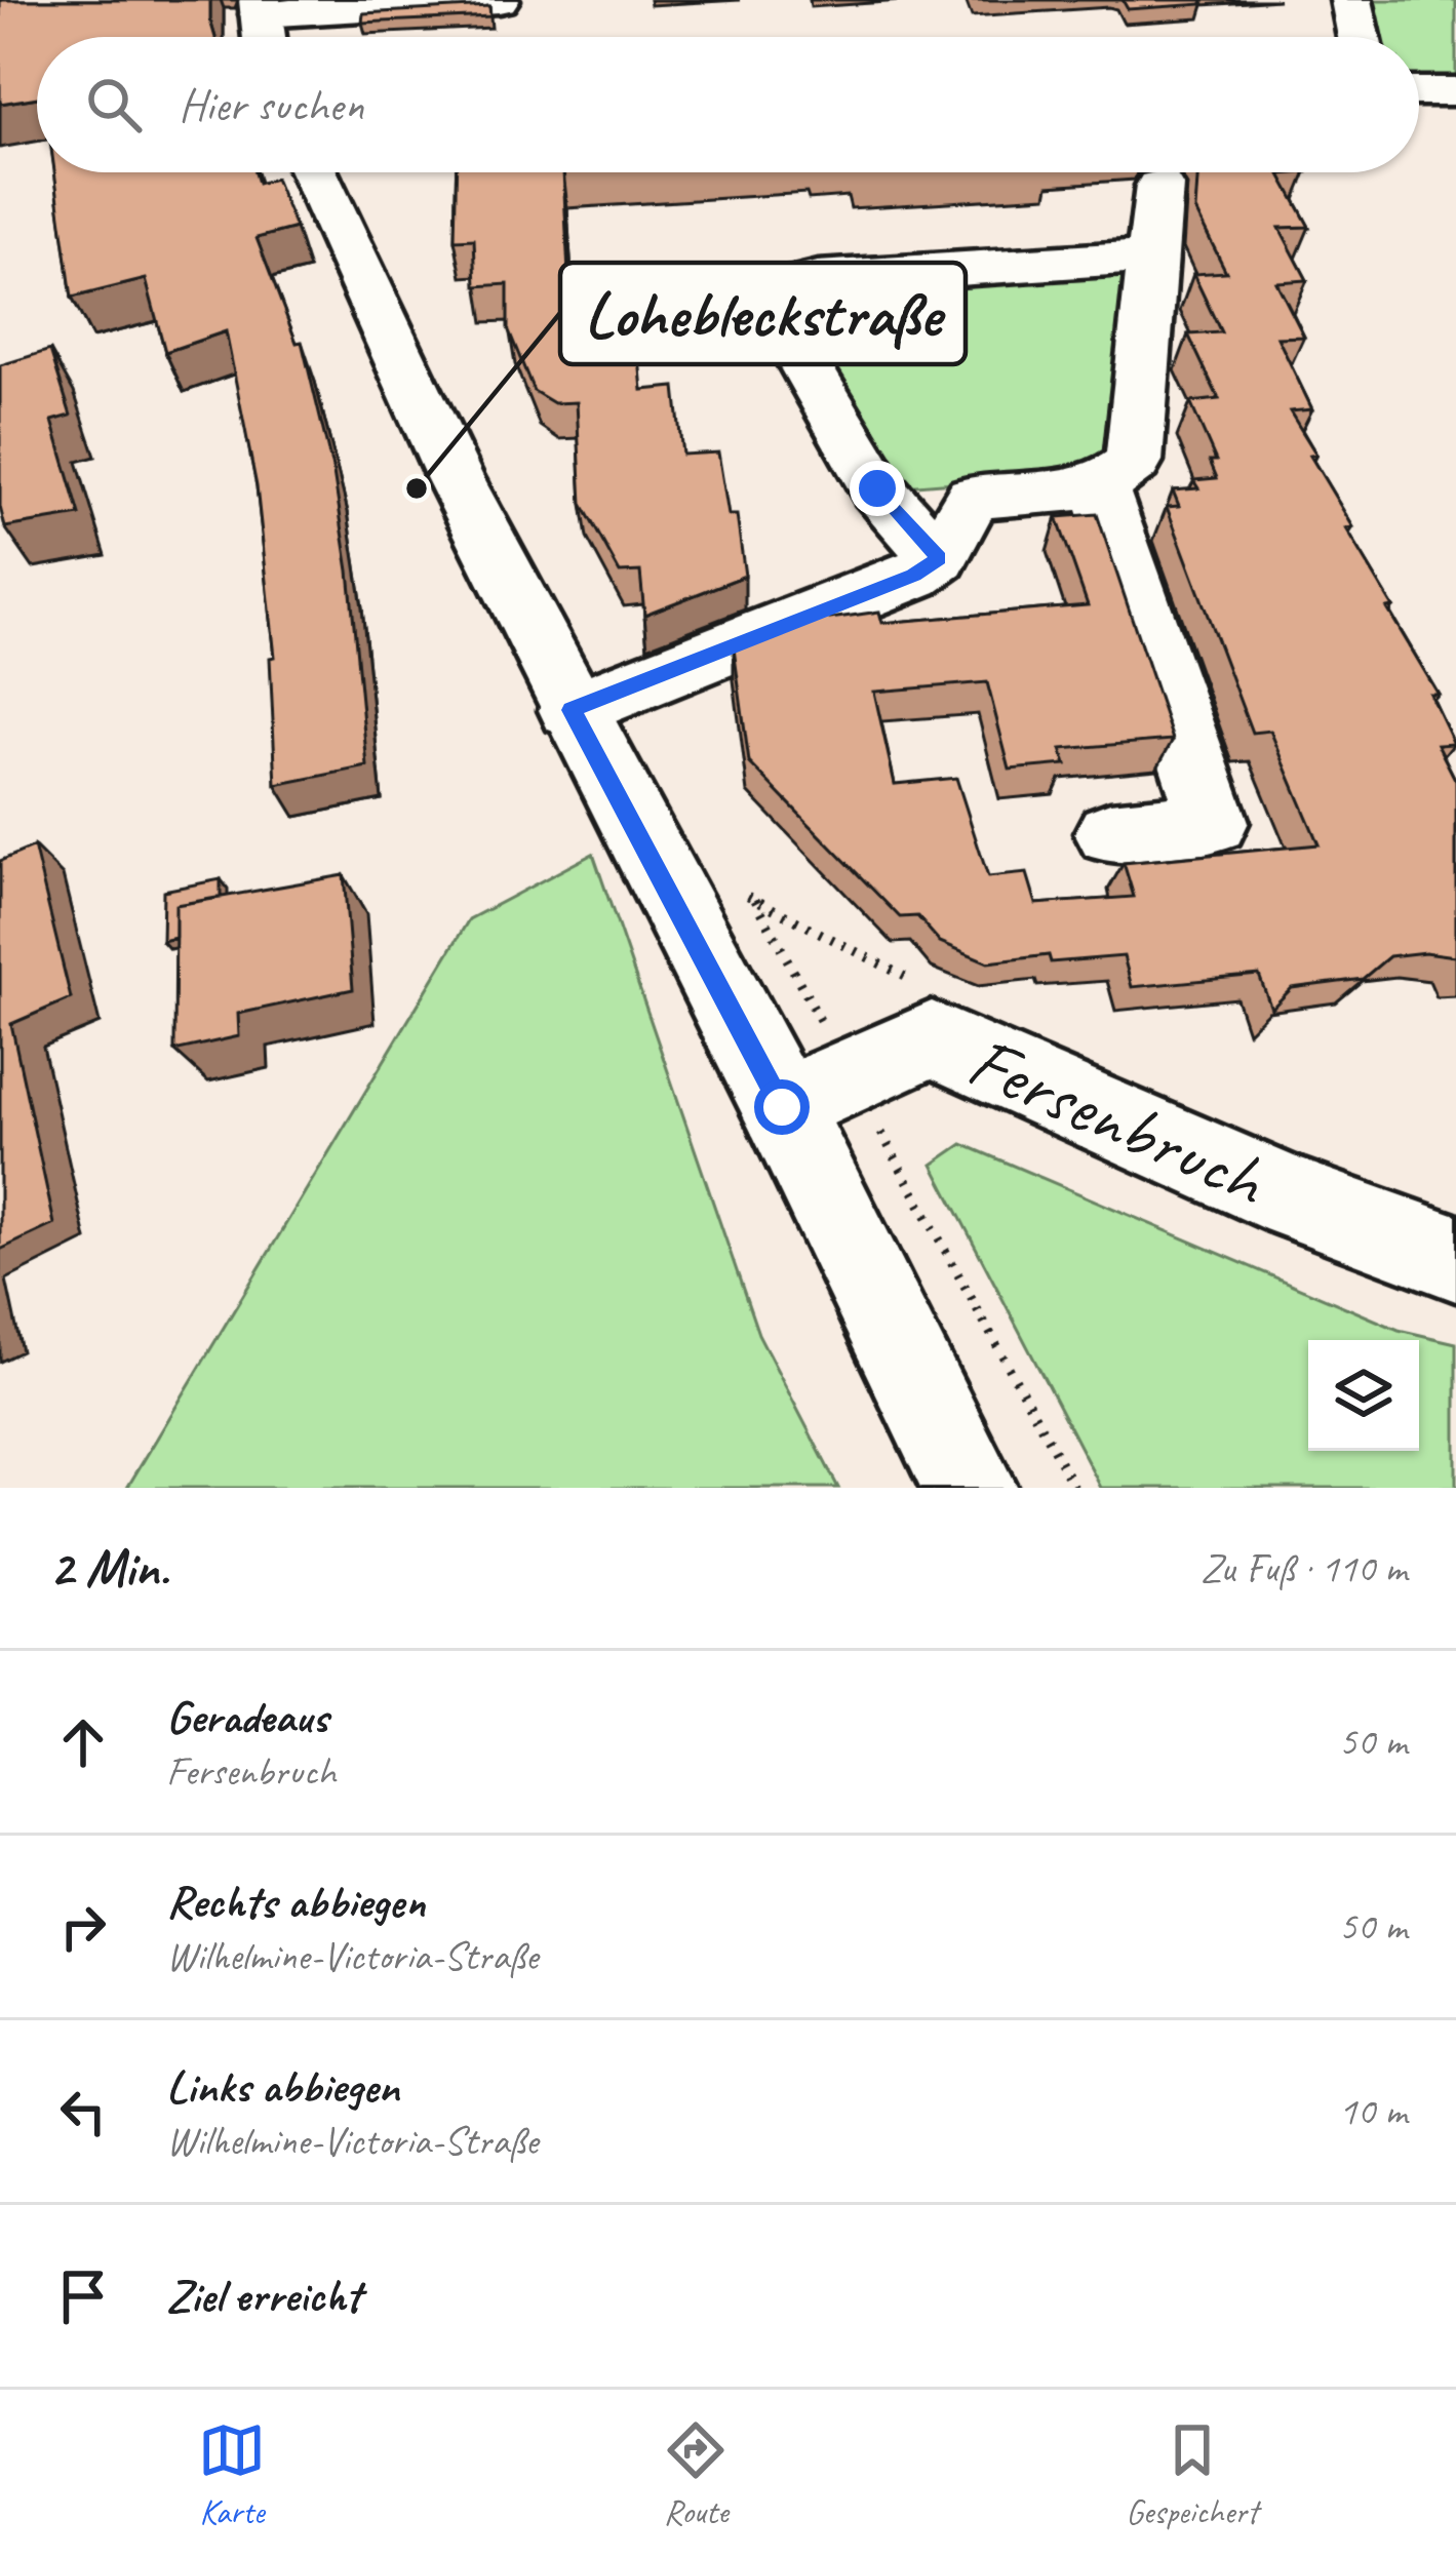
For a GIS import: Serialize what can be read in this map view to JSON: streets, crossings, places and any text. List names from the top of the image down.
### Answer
{
  "streets": {
    "street": ["Fersenbruch"]
  },
  "places": ["Lohebleckstraße"],
  "page": {
    "search": "Hier suchen",
    "heading": ["2 Min.", "Zu Fuß · 110 m"],
    "list": [
      ["Geradeaus", "Fersenbruch", "50 m"],
      ["Rechts abbiegen", "Wilhelmine-Victoria-Straße", "50 m"],
      ["Links abbiegen", "Wilhelmine-Victoria-Straße", "10 m"],
      "Ziel erreicht"
    ],
    "nav": ["Karte", "Route", "Gespeichert"]
  }
}
